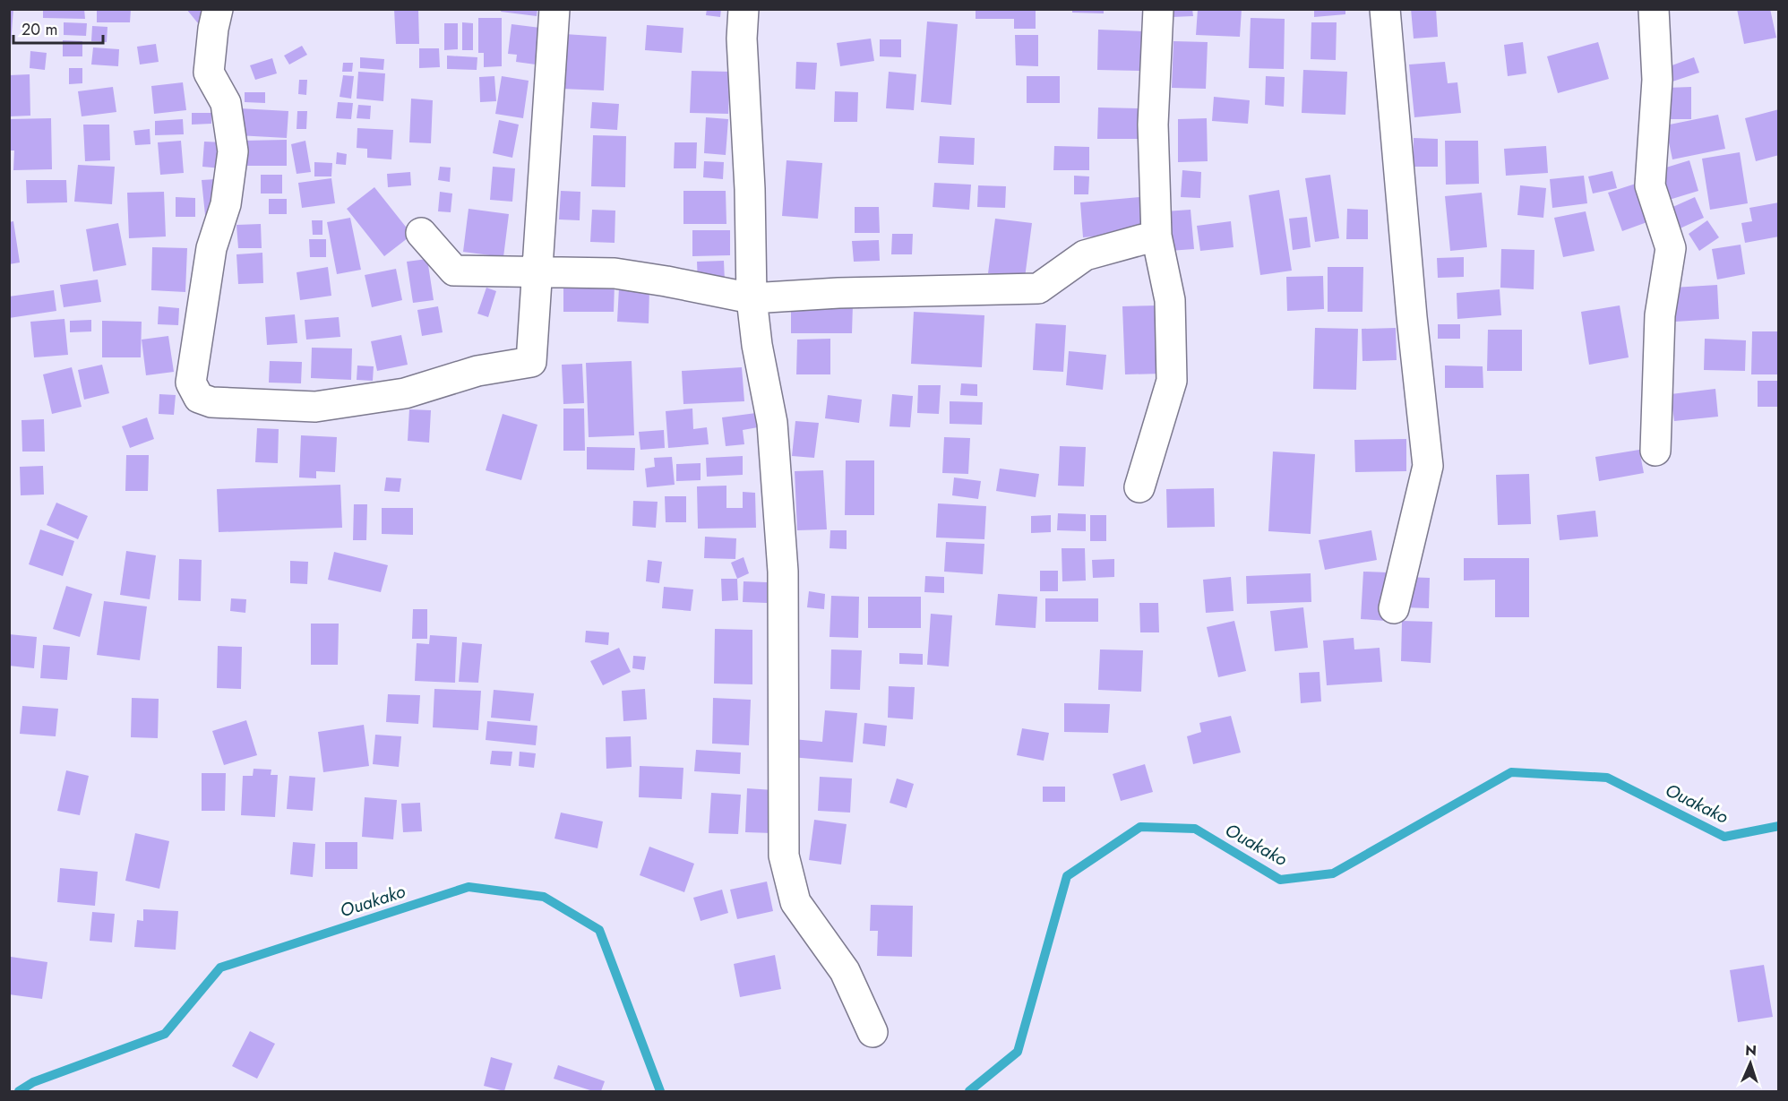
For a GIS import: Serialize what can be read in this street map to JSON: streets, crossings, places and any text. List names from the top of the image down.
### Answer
{
  "water": ["Ouakako"],
  "scale_bar": "20 m",
  "north": "top"
}
